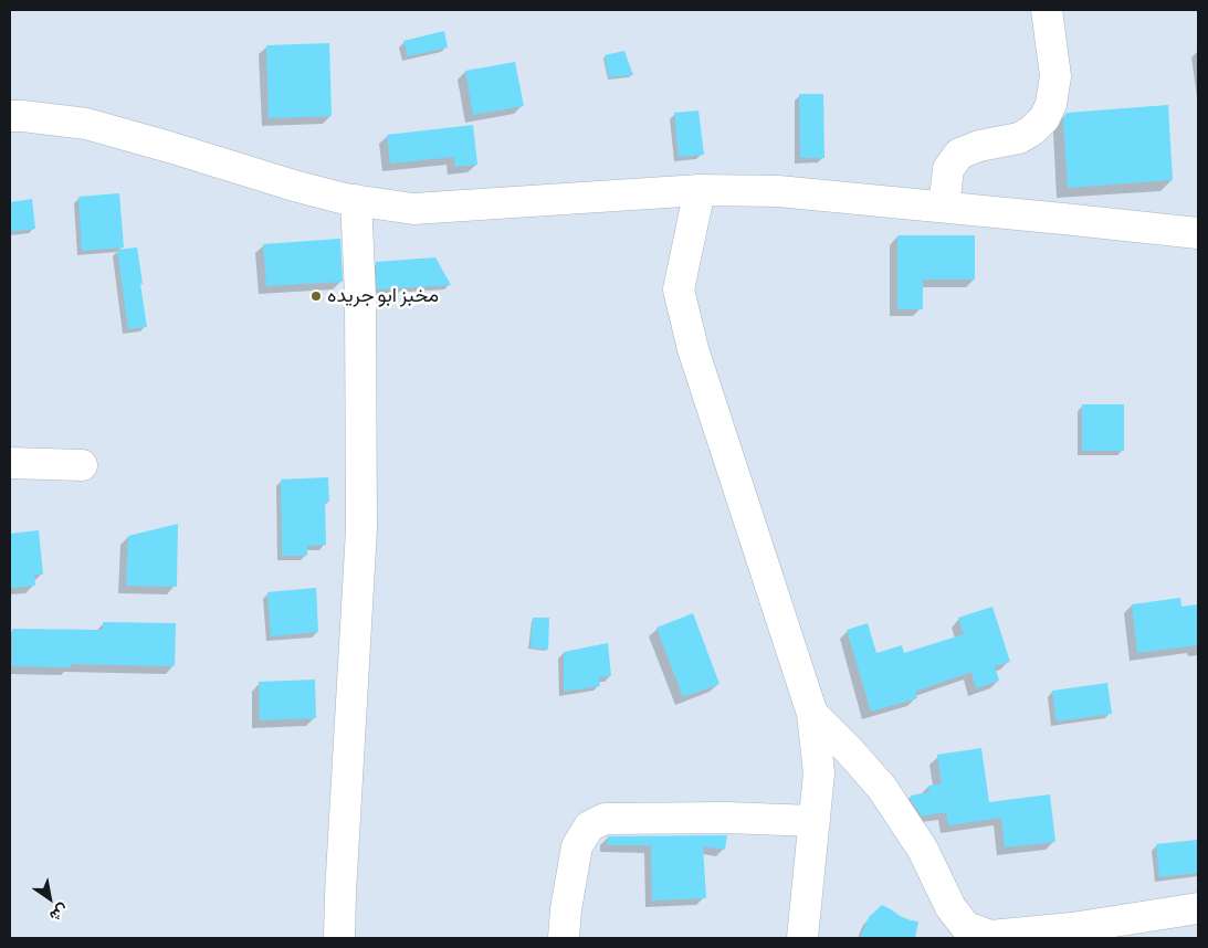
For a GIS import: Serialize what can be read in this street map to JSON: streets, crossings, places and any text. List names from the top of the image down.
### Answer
{
  "places": ["مخبز ابو جريده"],
  "north": "bottom right"
}
